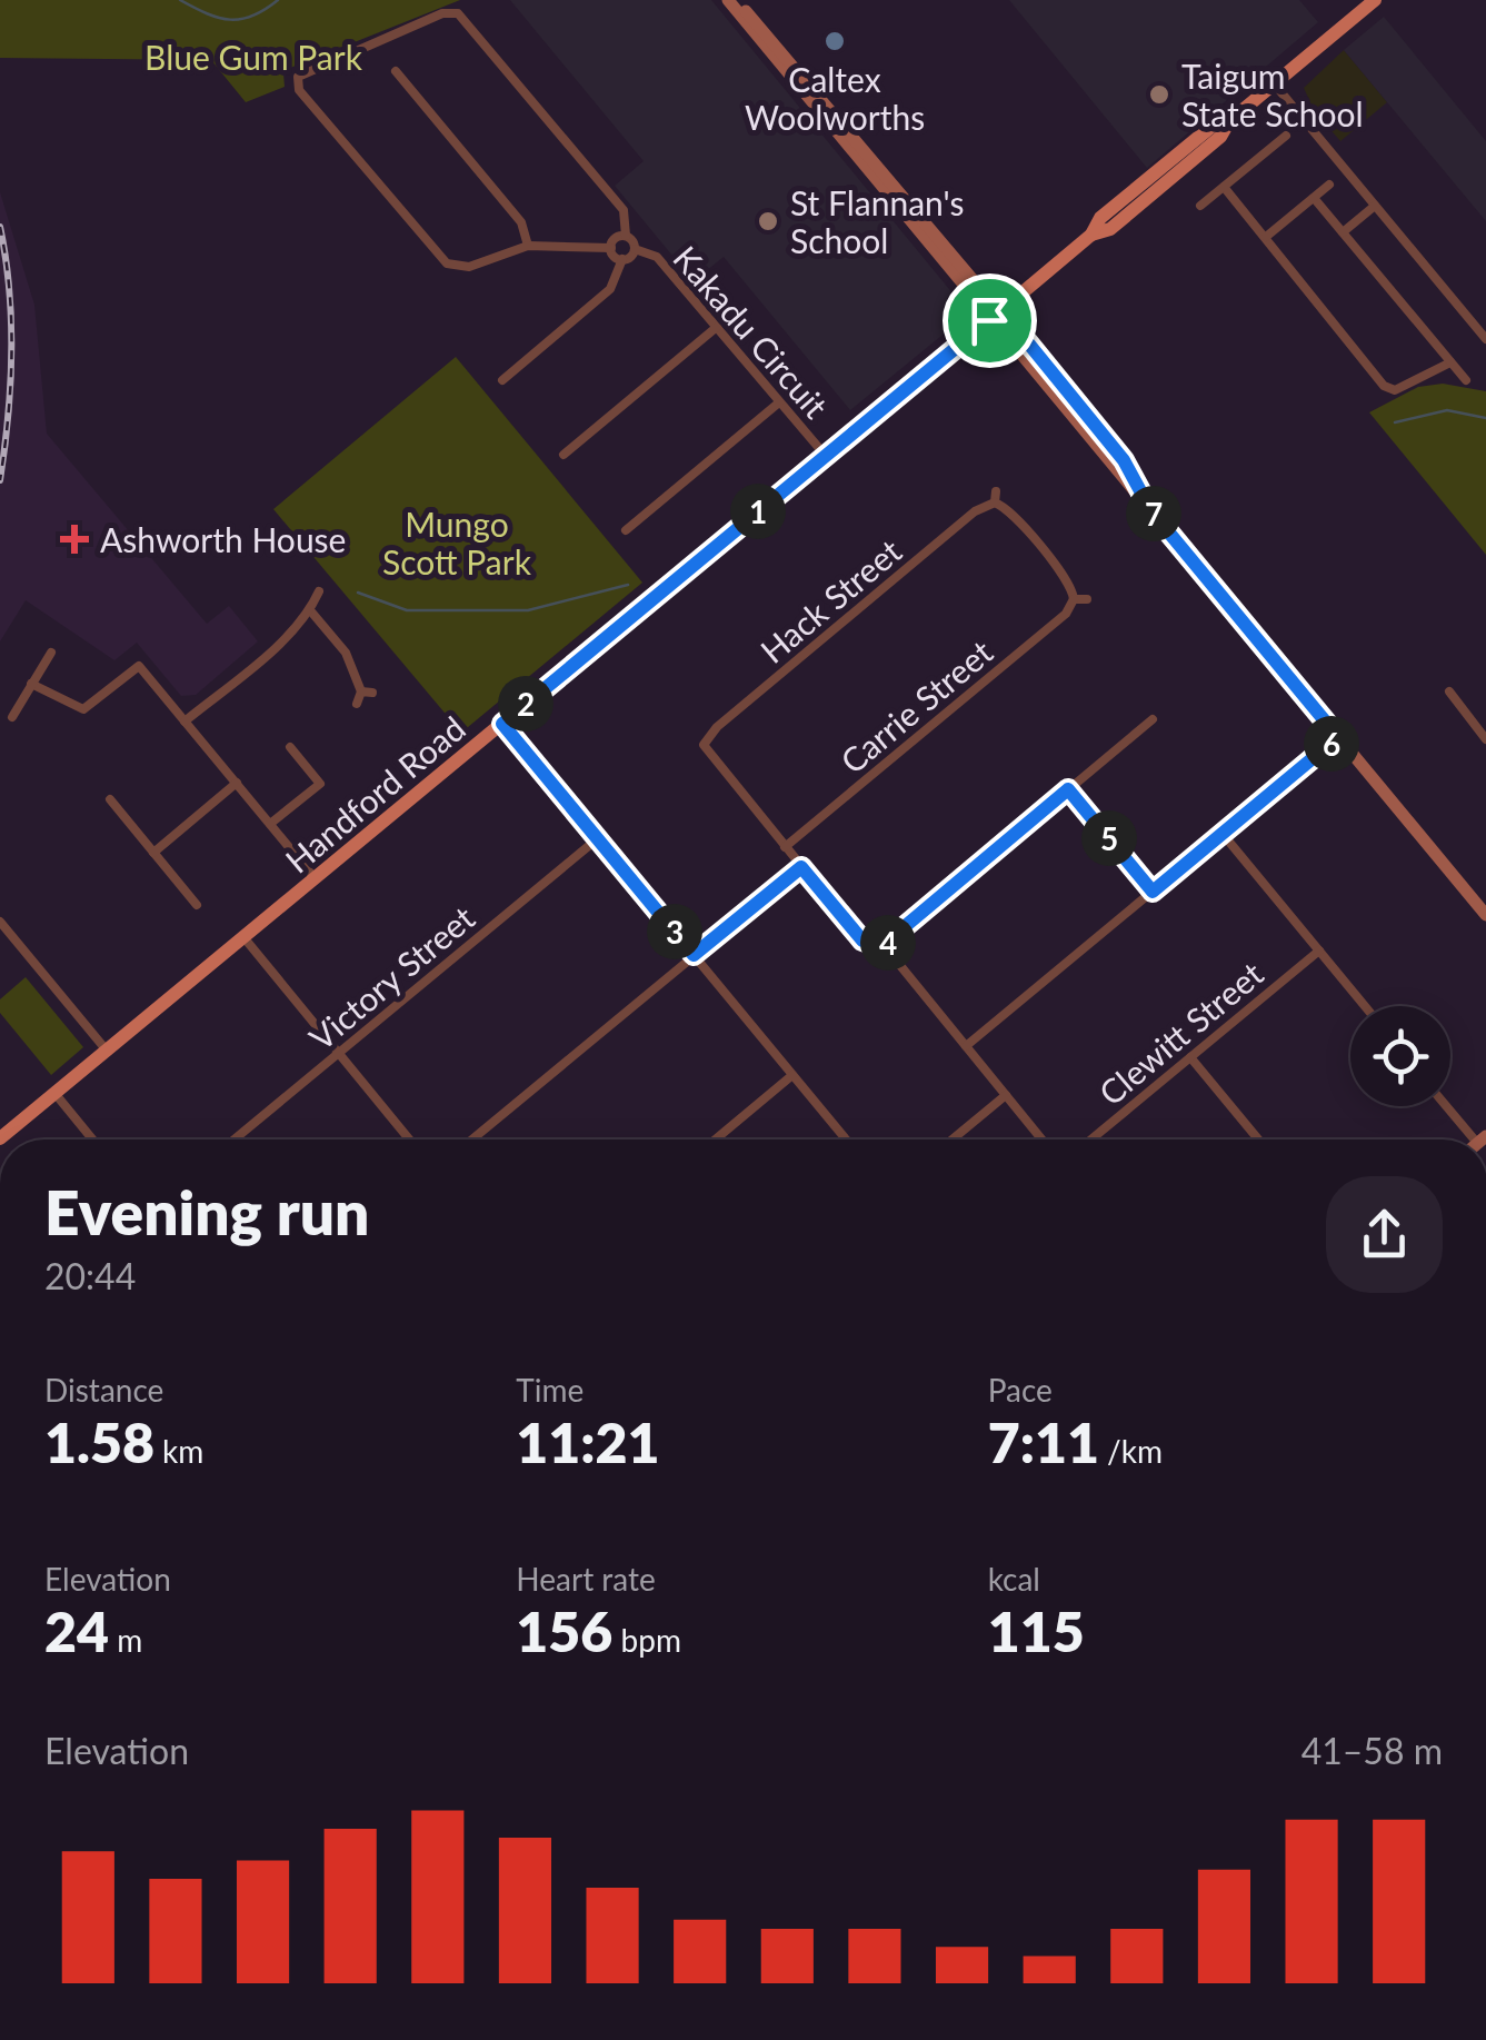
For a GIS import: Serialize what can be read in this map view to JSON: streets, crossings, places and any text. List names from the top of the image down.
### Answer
{
  "streets": {
    "main road": ["Handford Road"],
    "street": [
      "Kakadu Circuit",
      "Hack Street",
      "Carrie Street",
      "Victory Street",
      "Clewitt Street"
    ]
  },
  "crossings": [
    ["Kakadu Circuit", "Handford Road"],
    ["Hack Street", "Carrie Street"]
  ],
  "parks": ["Blue Gum Park", "Mungo Scott Park"],
  "places": {
    "other": ["Caltex Woolworths", "Taigum State School", "St Flannan's School"],
    "health": ["Ashworth House"]
  },
  "page": {
    "pins": [
      "1",
      "7",
      "2",
      "6",
      "5",
      "3",
      "4"
    ],
    "heading": ["Evening run", "20:44"],
    "stats": [
      ["Distance", "1.58 km"],
      ["Time", "11:21"],
      ["Pace", "7:11 /km"],
      ["Elevation", "24 m"],
      ["Heart rate", "156 bpm"],
      ["kcal", "115"]
    ],
    "chart": ["Elevation", "41–58 m"]
  }
}
